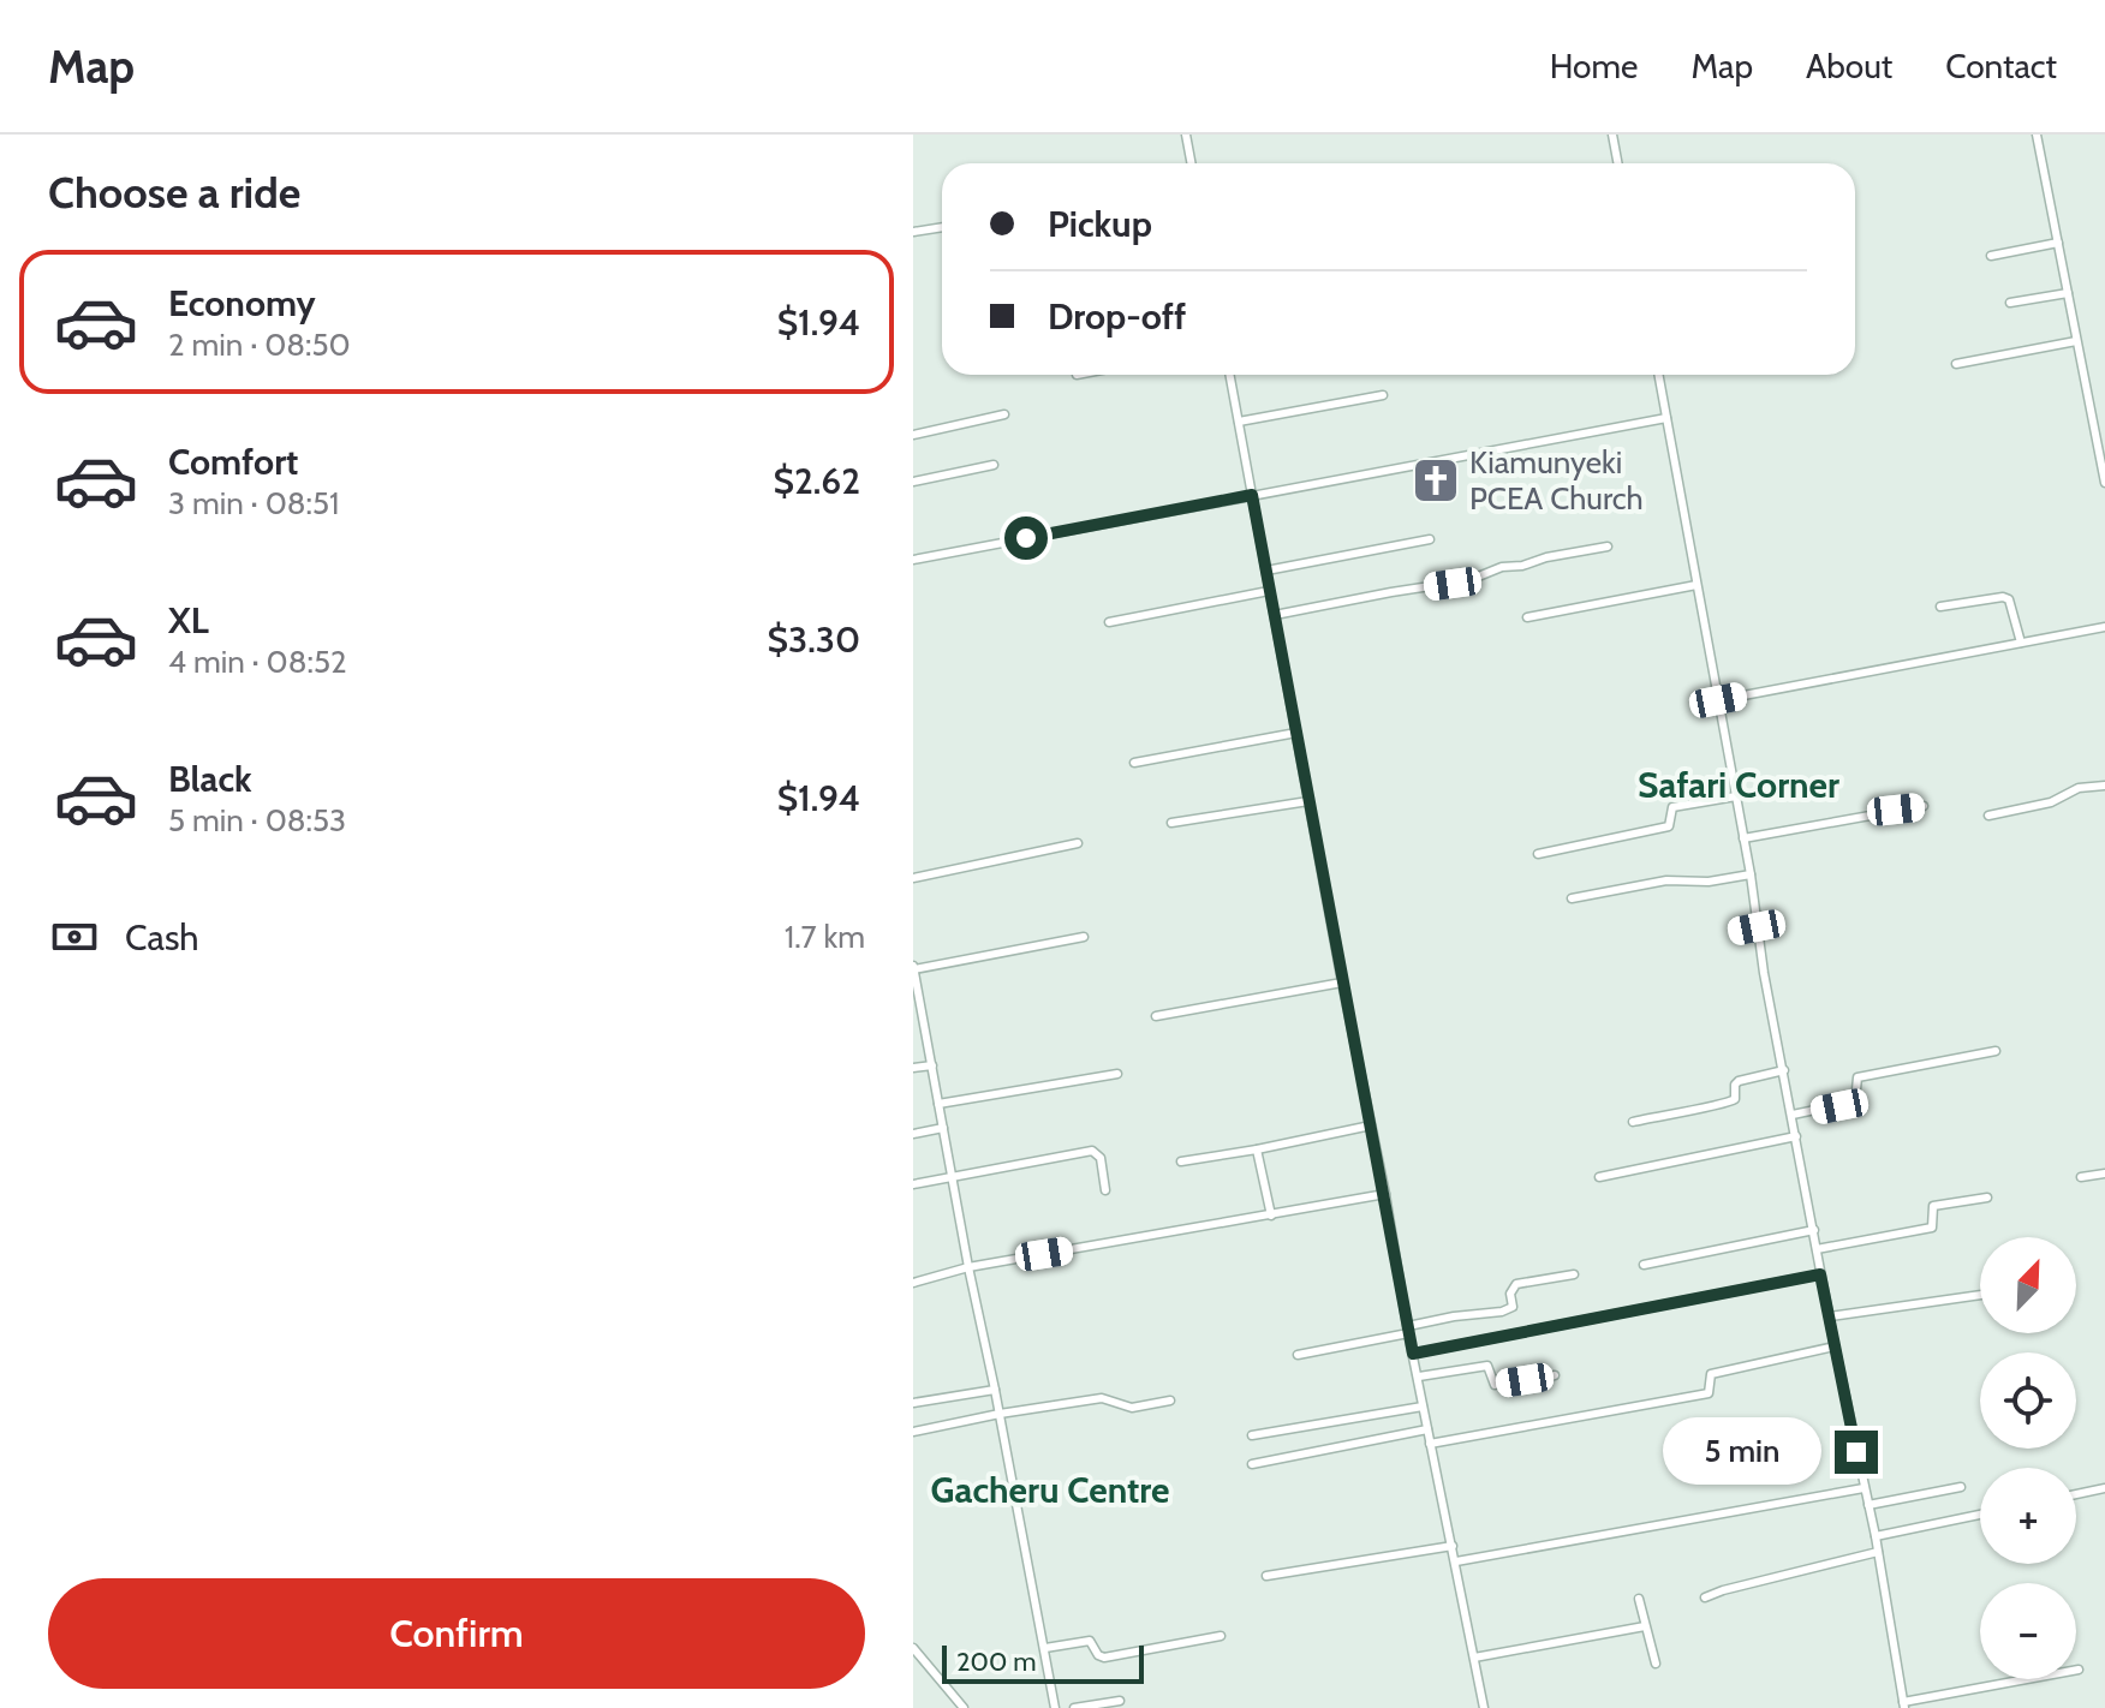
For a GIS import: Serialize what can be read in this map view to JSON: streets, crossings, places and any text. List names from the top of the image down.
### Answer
{
  "districts": ["Safari Corner", "Gacheru Centre"],
  "places": {
    "church": ["Kiamunyeki PCEA Church"]
  },
  "scale_bar": "200 m",
  "north": "top right",
  "page": {
    "header": "Map",
    "nav": [
      "Home",
      "Map",
      "About",
      "Contact"
    ],
    "heading": "Choose a ride",
    "banner": ["Pickup", "Drop-off"],
    "list": [
      {
        "name": "Economy",
        "note": "2 min · 08:50",
        "value": "$1.94"
      },
      {
        "name": "Comfort",
        "note": "3 min · 08:51",
        "value": "$2.62"
      },
      {
        "name": "XL",
        "note": "4 min · 08:52",
        "value": "$3.30"
      },
      {
        "name": "Black",
        "note": "5 min · 08:53",
        "value": "$1.94"
      }
    ],
    "pay": ["Cash", "1.7 km"],
    "map_buttons": ["+", "−"],
    "bubble": "5 min",
    "buttons": "Confirm",
    "scale": "200 m"
  }
}
